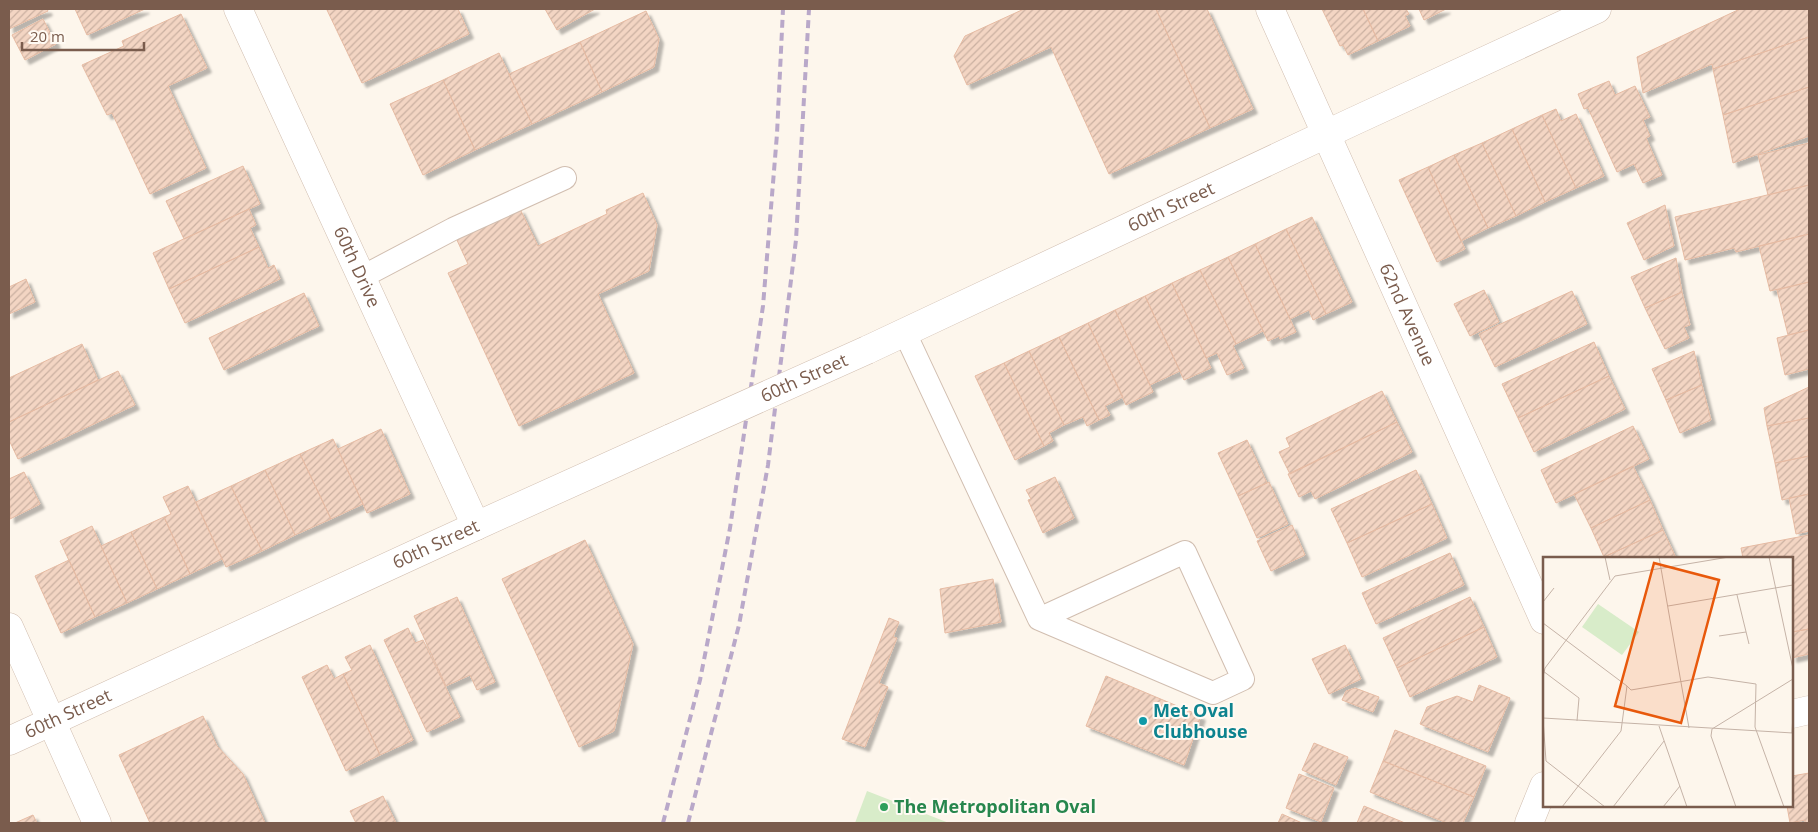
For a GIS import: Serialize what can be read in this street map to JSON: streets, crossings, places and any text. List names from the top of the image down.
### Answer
{
  "streets": {
    "street": ["60th Street", "60th Drive", "62nd Avenue"]
  },
  "crossings": [
    ["60th Street", "60th Drive"],
    ["60th Street", "62nd Avenue"]
  ],
  "places": ["Met Oval Clubhouse", "The Metropolitan Oval"],
  "scale_bar": "20 m"
}
